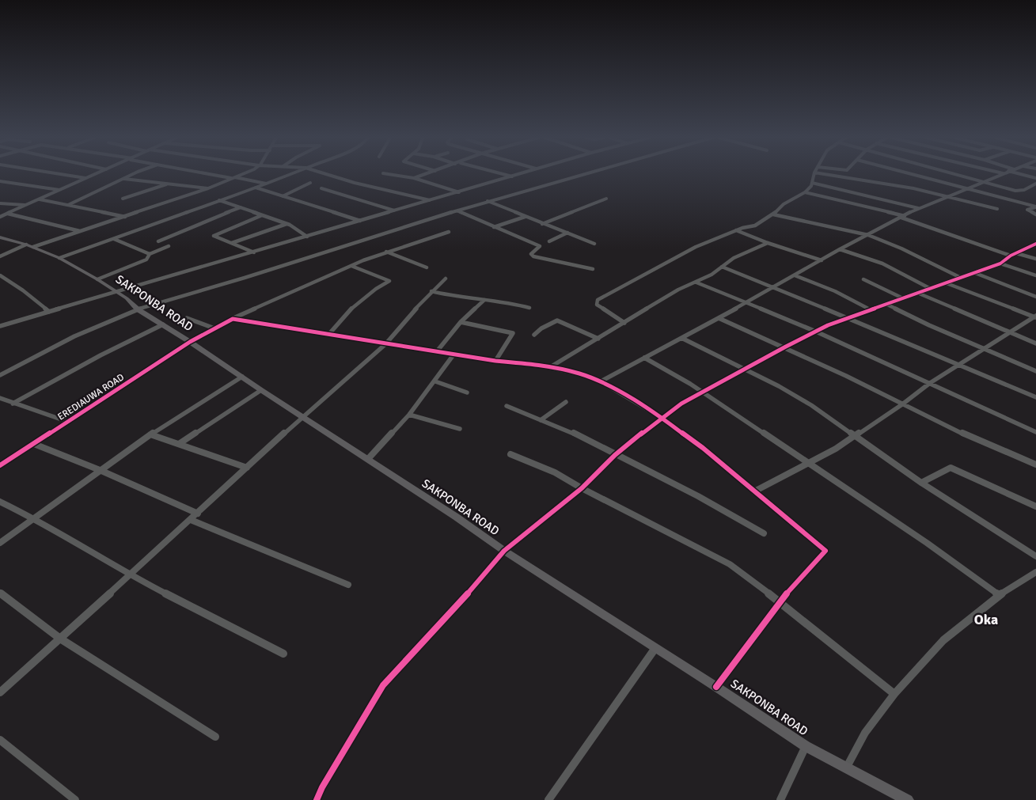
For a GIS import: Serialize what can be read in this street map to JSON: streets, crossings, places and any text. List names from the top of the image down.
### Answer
{
  "streets": {
    "main road": ["SAKPONBA ROAD"],
    "street": ["EREDIAUWA ROAD"]
  },
  "crossings": [
    ["SAKPONBA ROAD", "EREDIAUWA ROAD"]
  ],
  "districts": ["Oka"]
}
